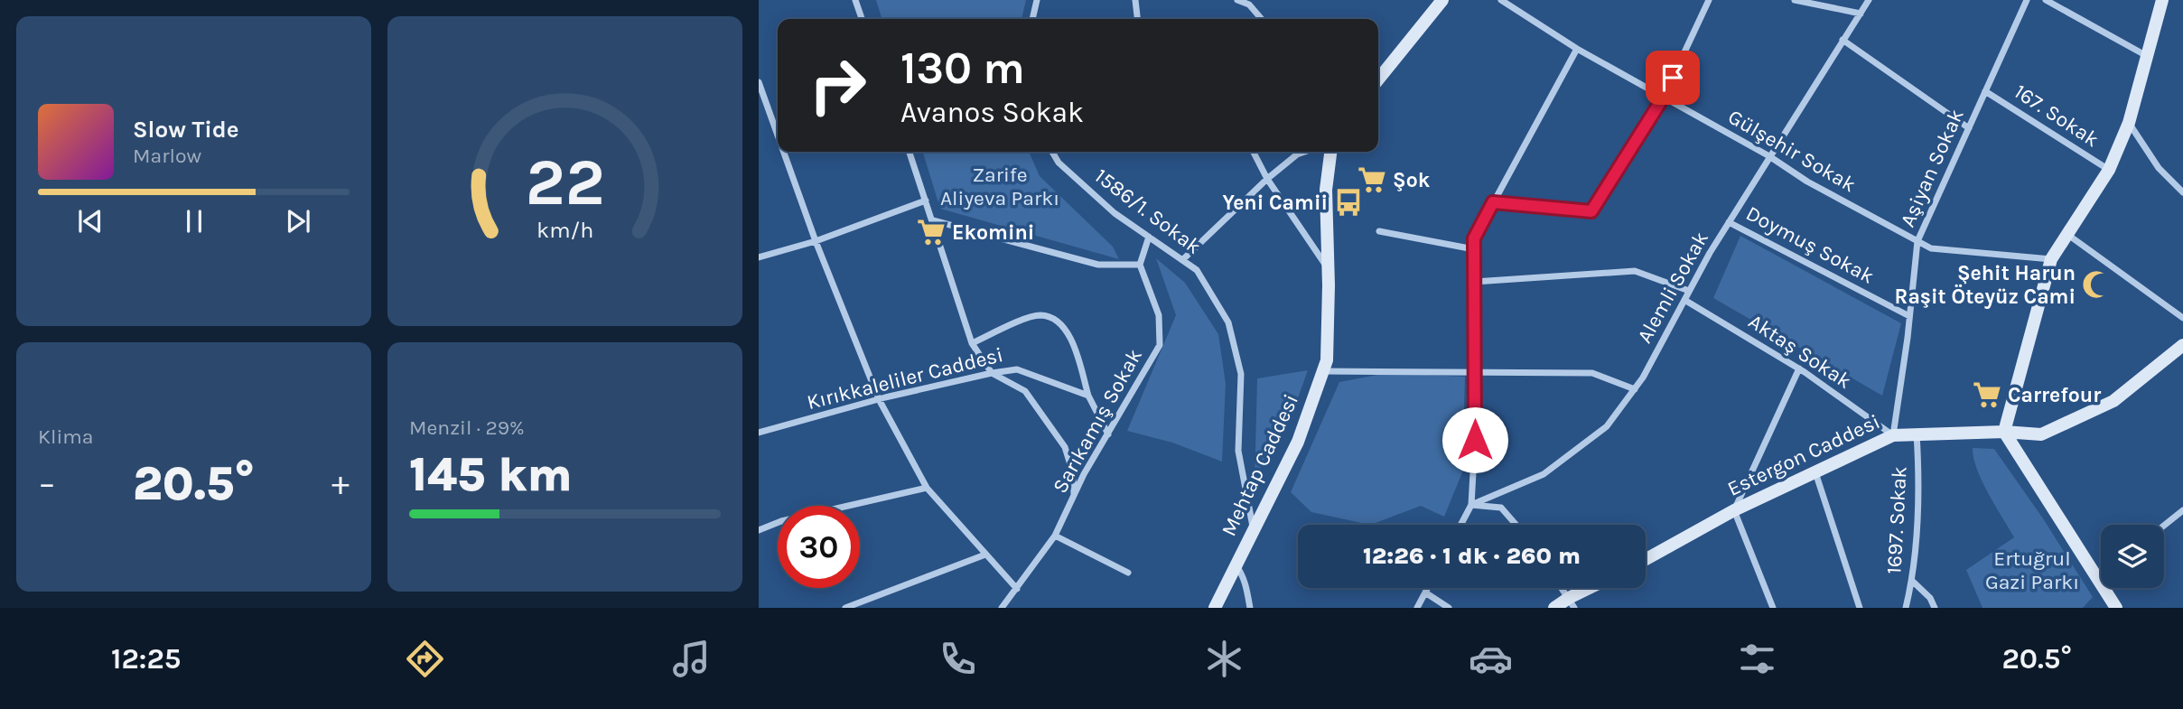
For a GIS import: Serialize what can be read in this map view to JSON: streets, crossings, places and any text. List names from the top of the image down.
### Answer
{
  "streets": {
    "main road": ["Estergon Caddesi", "Mehtap Caddesi"],
    "street": [
      "167. Sokak",
      "Gülşehir Sokak",
      "Aşiyan Sokak",
      "1586/1. Sokak",
      "Doymuş Sokak",
      "Alemli Sokak",
      "Aktaş Sokak",
      "Kırıkkaleliler Caddesi",
      "Sarıkamış Sokak",
      "1697. Sokak"
    ]
  },
  "crossings": [
    ["167. Sokak", "Aşiyan Sokak"],
    ["Gülşehir Sokak", "Aşiyan Sokak"],
    ["Gülşehir Sokak", "Alemli Sokak"],
    ["Aşiyan Sokak", "Doymuş Sokak"],
    ["Aşiyan Sokak", "Aktaş Sokak"],
    ["Aşiyan Sokak", "Estergon Caddesi"],
    ["1586/1. Sokak", "Mehtap Caddesi"],
    ["Doymuş Sokak", "Alemli Sokak"],
    ["Alemli Sokak", "Aktaş Sokak"],
    ["Aktaş Sokak", "Estergon Caddesi"],
    ["Estergon Caddesi", "1697. Sokak"]
  ],
  "parks": ["Zarife Aliyeva Parkı", "Ertuğrul Gazi Parkı"],
  "places": {
    "supermarket": ["Şok", "Ekomini", "Carrefour"],
    "bus stop": ["Yeni Camii"],
    "mosque": ["Şehit Harun Raşit Öteyüz Cami"]
  },
  "page": {
    "turn": ["130 m", "Avanos Sokak"],
    "song": ["Slow Tide", "Marlow"],
    "tile": [
      "Klima",
      ["Menzil · 29%", "145 km"]
    ],
    "heat": ["−", "20.5°", "+"],
    "limit": "30",
    "trip": "12:26 · 1 dk · 260 m",
    "tabs": ["12:25", "20.5°"],
    "gauge": ["22", "km/h"]
  }
}
